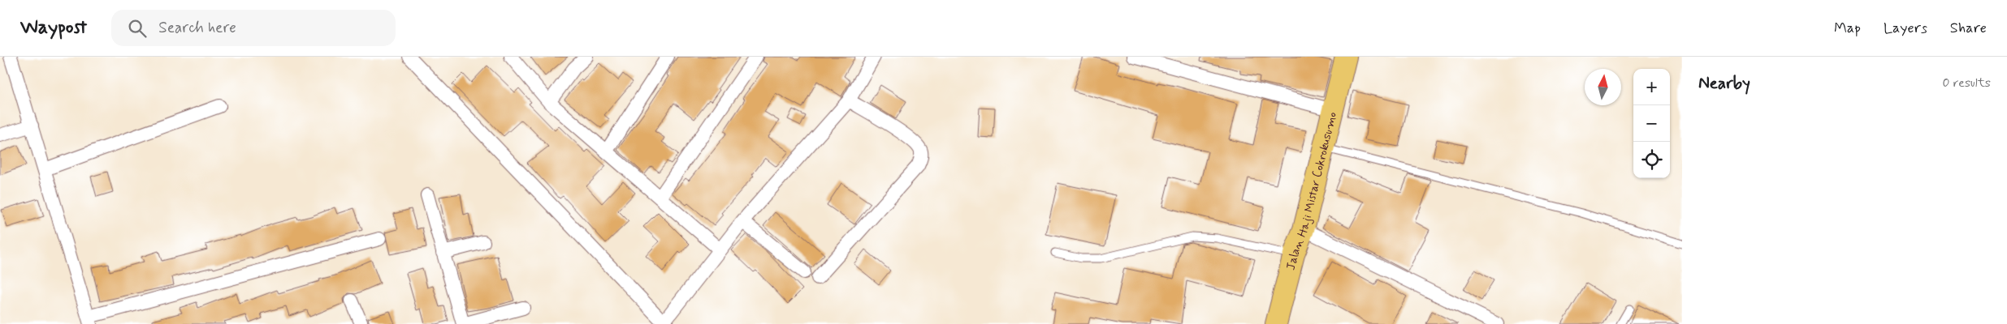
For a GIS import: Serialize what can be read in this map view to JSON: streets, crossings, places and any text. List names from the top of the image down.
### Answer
{
  "streets": {
    "main road": ["Jalan Haji Mistar Cokrokusumo"]
  },
  "north": "top",
  "page": {
    "header": "Waypost",
    "search": "Search here",
    "nav": ["Map", "Layers", "Share"],
    "heading": ["Nearby", "0 results"],
    "map_buttons": ["+", "−"]
  }
}
